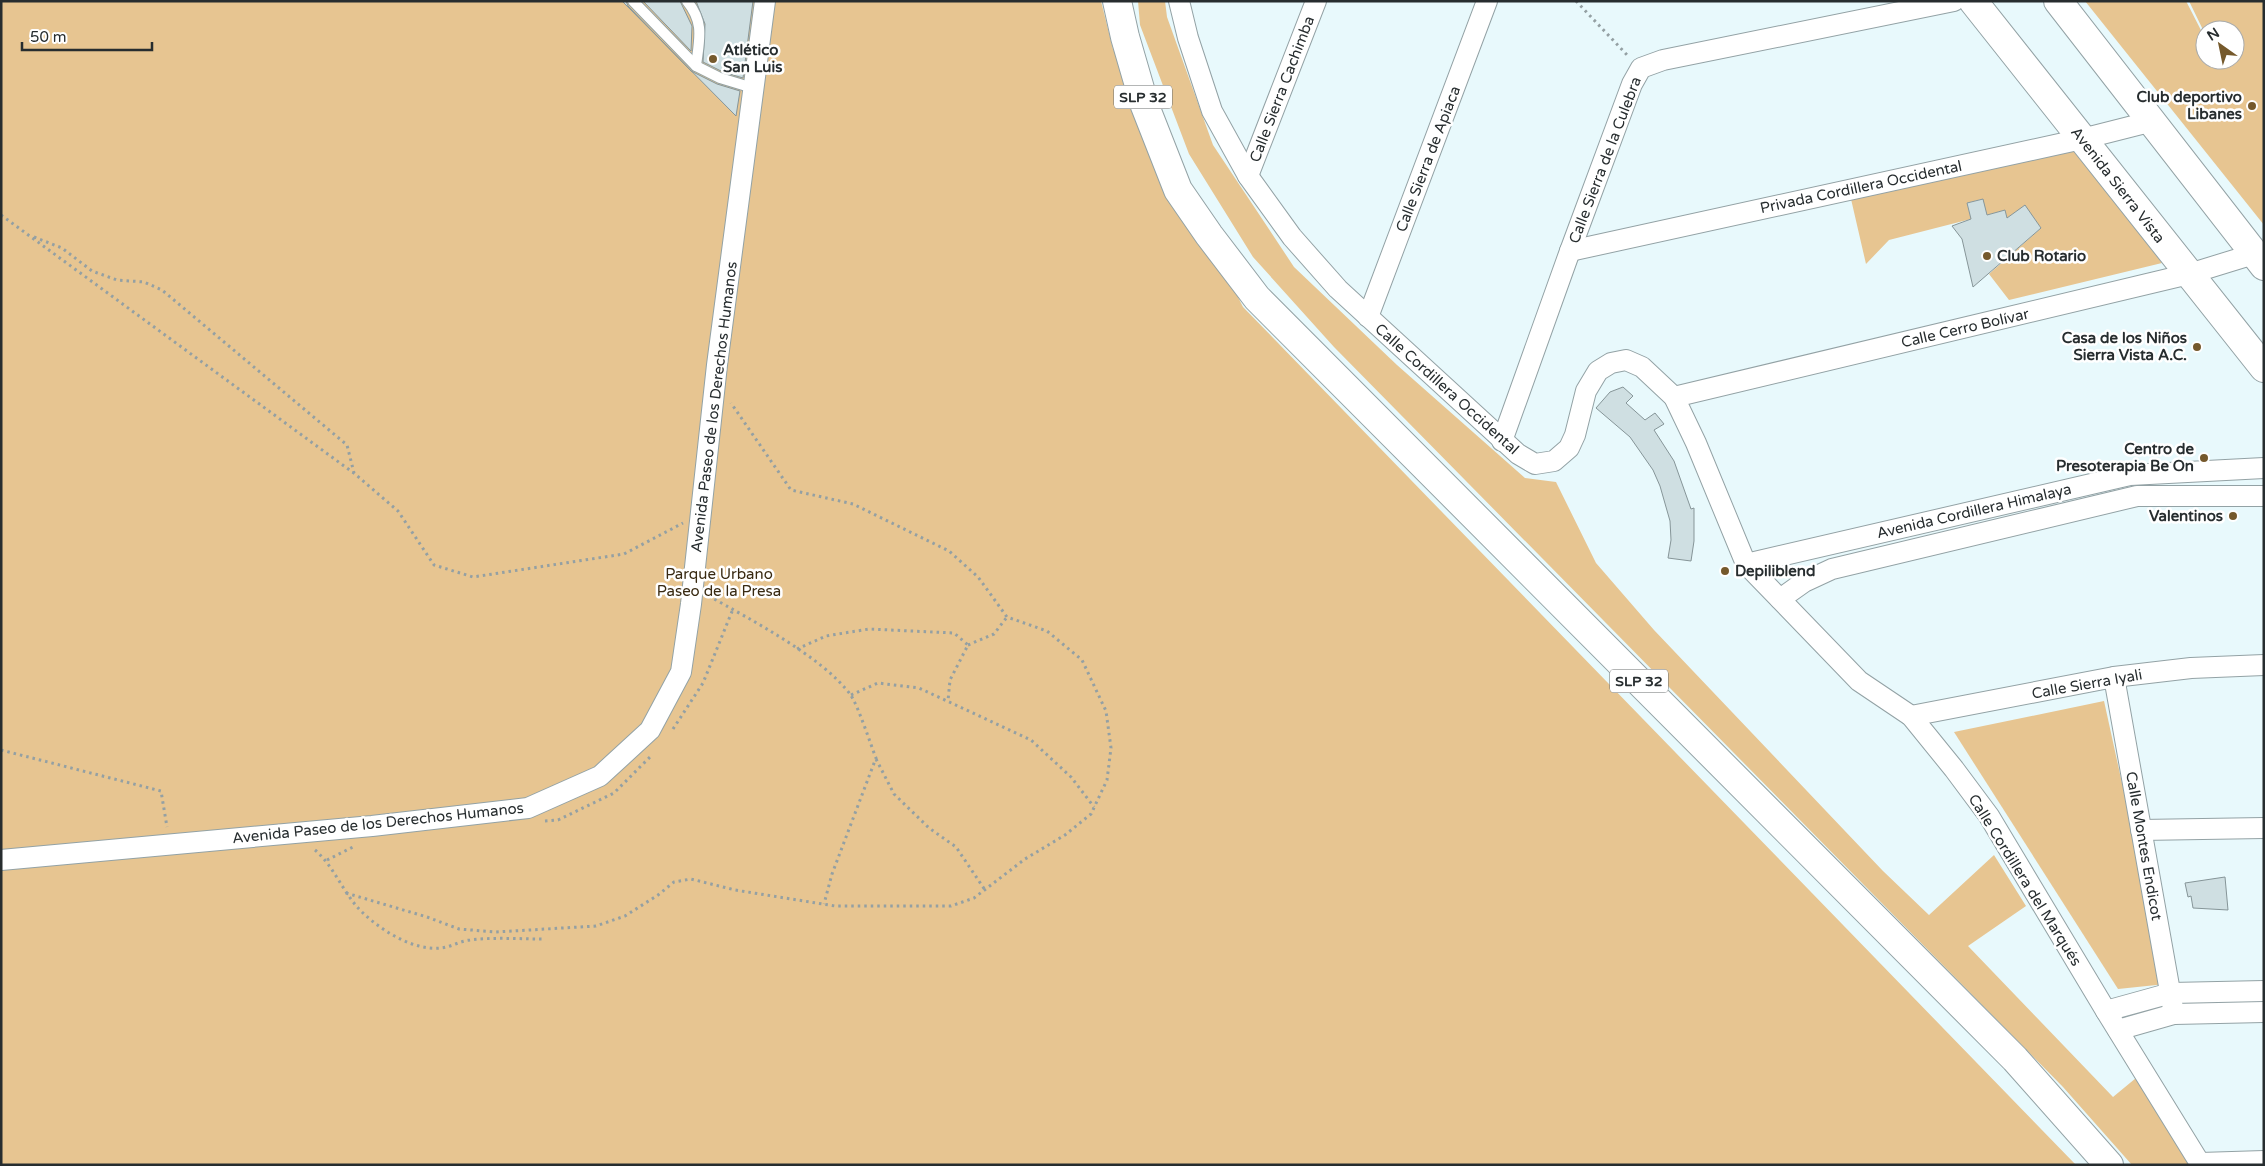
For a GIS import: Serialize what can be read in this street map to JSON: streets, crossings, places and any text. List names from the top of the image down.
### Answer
{
  "streets": {
    "main road": ["SLP 32", "Avenida Sierra Vista"],
    "street": [
      "Calle Sierra Cachimba",
      "Calle Sierra de Apiaca",
      "Calle Sierra de la Culebra",
      "Privada Cordillera Occidental",
      "Calle Cerro Bolívar",
      "Calle Cordillera Occidental",
      "Avenida Paseo de los Derechos Humanos",
      "Avenida Cordillera Himalaya",
      "Calle Sierra Iyali",
      "Calle Montes Endicot",
      "Calle Cordillera del Marqués"
    ]
  },
  "crossings": [
    ["Calle Sierra Cachimba", "Calle Cordillera Occidental"],
    ["Calle Sierra de Apiaca", "Calle Cordillera Occidental"],
    ["Calle Sierra de la Culebra", "Privada Cordillera Occidental"],
    ["Calle Sierra de la Culebra", "Calle Cordillera Occidental"],
    ["Avenida Sierra Vista", "Privada Cordillera Occidental"],
    ["Avenida Sierra Vista", "Calle Cerro Bolívar"],
    ["Calle Cerro Bolívar", "Calle Cordillera Occidental"],
    ["Calle Cordillera Occidental", "Avenida Cordillera Himalaya"],
    ["Calle Cordillera Occidental", "Calle Cordillera del Marqués"],
    ["Avenida Cordillera Himalaya", "Calle Cordillera del Marqués"],
    ["Calle Sierra Iyali", "Calle Montes Endicot"],
    ["Calle Sierra Iyali", "Calle Cordillera del Marqués"]
  ],
  "parks": ["Parque Urbano Paseo de la Presa"],
  "places": [
    "Atlético San Luis",
    "Club deportivo Libanes",
    "Club Rotario",
    "Casa de los Niños Sierra Vista A.C.",
    "Centro de Presoterapia Be On",
    "Valentinos",
    "Depiliblend"
  ],
  "scale_bar": "50 m",
  "north": "top left"
}
